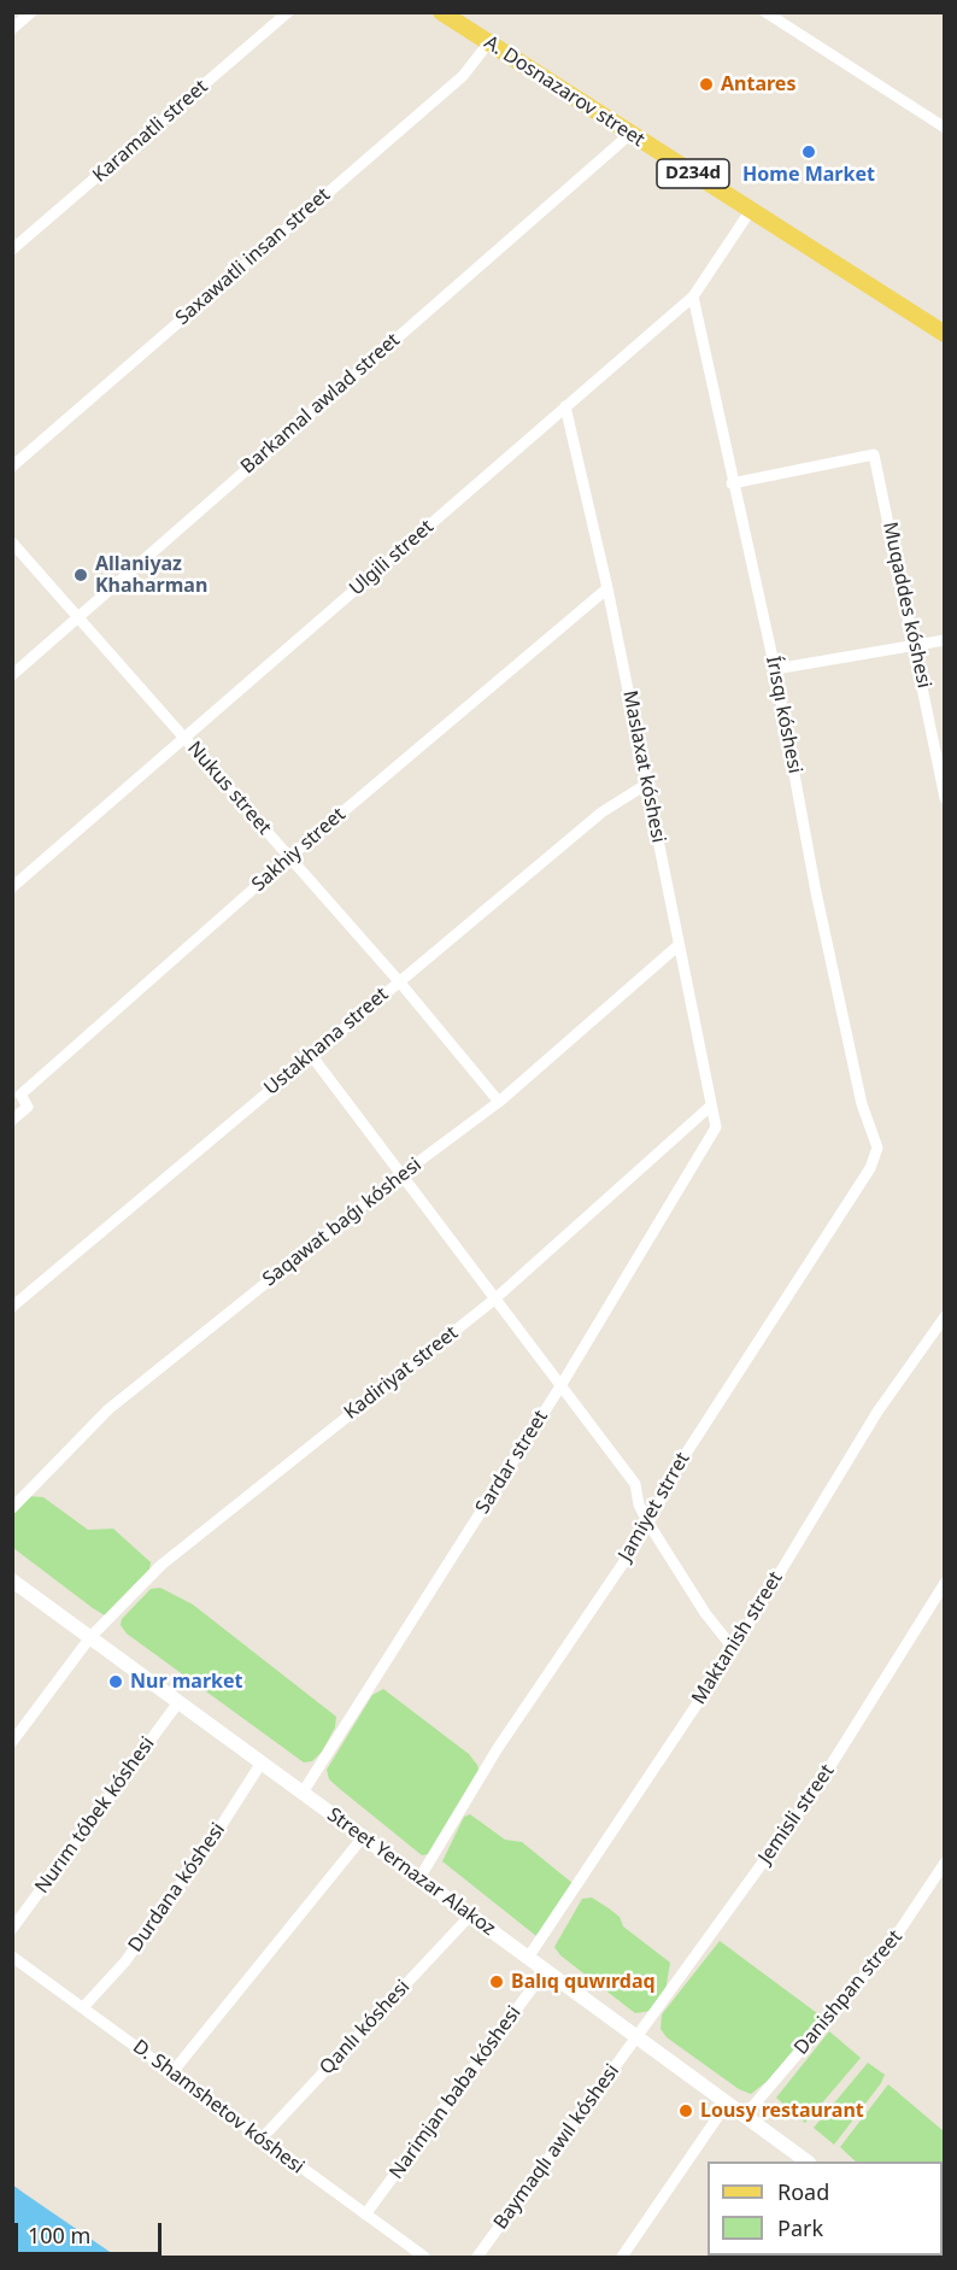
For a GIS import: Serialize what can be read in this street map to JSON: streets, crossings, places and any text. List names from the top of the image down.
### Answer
{
  "streets": {
    "main road": ["A. Dosnazarov street", "D234d", "Street Yernazar Alakoz"],
    "street": [
      "Karamatli street",
      "Saxawatli insan street",
      "Barkamal awlad street",
      "Ulgili street",
      "Muqaddes kóshesi",
      "Írısqı kóshesi",
      "Maslaxat kóshesi",
      "Nukus street",
      "Sakhiy street",
      "Ustakhana street",
      "Saqawat baǵı kóshesi",
      "Kadiriyat street",
      "Sardar street",
      "Jamiyet strret",
      "Maktanish street",
      "Jemisli street",
      "Nurım tóbek kóshesi",
      "Durdana kóshesi",
      "Danishpan street",
      "Qanlı kóshesi",
      "Narimjan baba kóshesi",
      "D. Shamshetov kóshesi",
      "Baymaqlı awıl kóshesi"
    ]
  },
  "crossings": [
    ["A. Dosnazarov street", "Saxawatli insan street"],
    ["A. Dosnazarov street", "Barkamal awlad street"],
    ["A. Dosnazarov street", "Ulgili street"],
    ["Barkamal awlad street", "Nukus street"],
    ["Ulgili street", "Írısqı kóshesi"],
    ["Ulgili street", "Maslaxat kóshesi"],
    ["Ulgili street", "Nukus street"],
    ["Muqaddes kóshesi", "Írısqı kóshesi"],
    ["Írısqı kóshesi", "Jamiyet strret"],
    ["Maslaxat kóshesi", "Sakhiy street"],
    ["Maslaxat kóshesi", "Ustakhana street"],
    ["Maslaxat kóshesi", "Saqawat baǵı kóshesi"],
    ["Maslaxat kóshesi", "Kadiriyat street"],
    ["Maslaxat kóshesi", "Sardar street"],
    ["Nukus street", "Sakhiy street"],
    ["Nukus street", "Ustakhana street"],
    ["Nukus street", "Saqawat baǵı kóshesi"],
    ["Kadiriyat street", "Street Yernazar Alakoz"],
    ["Sardar street", "Street Yernazar Alakoz"],
    ["Jamiyet strret", "Street Yernazar Alakoz"],
    ["Maktanish street", "Street Yernazar Alakoz"],
    ["Jemisli street", "Street Yernazar Alakoz"],
    ["Jemisli street", "Baymaqlı awıl kóshesi"],
    ["Nurım tóbek kóshesi", "Street Yernazar Alakoz"],
    ["Street Yernazar Alakoz", "Durdana kóshesi"],
    ["Street Yernazar Alakoz", "Danishpan street"],
    ["Street Yernazar Alakoz", "Qanlı kóshesi"],
    ["Street Yernazar Alakoz", "Narimjan baba kóshesi"],
    ["Street Yernazar Alakoz", "Baymaqlı awıl kóshesi"],
    ["Durdana kóshesi", "D. Shamshetov kóshesi"],
    ["Qanlı kóshesi", "D. Shamshetov kóshesi"],
    ["Narimjan baba kóshesi", "D. Shamshetov kóshesi"]
  ],
  "places": [
    "Antares",
    "Home Market",
    "Allaniyaz Khaharman",
    "Nur market",
    "Balıq quwırdaq",
    "Lousy restaurant"
  ],
  "legend": ["Road", "Park"],
  "scale_bar": "100 m"
}
